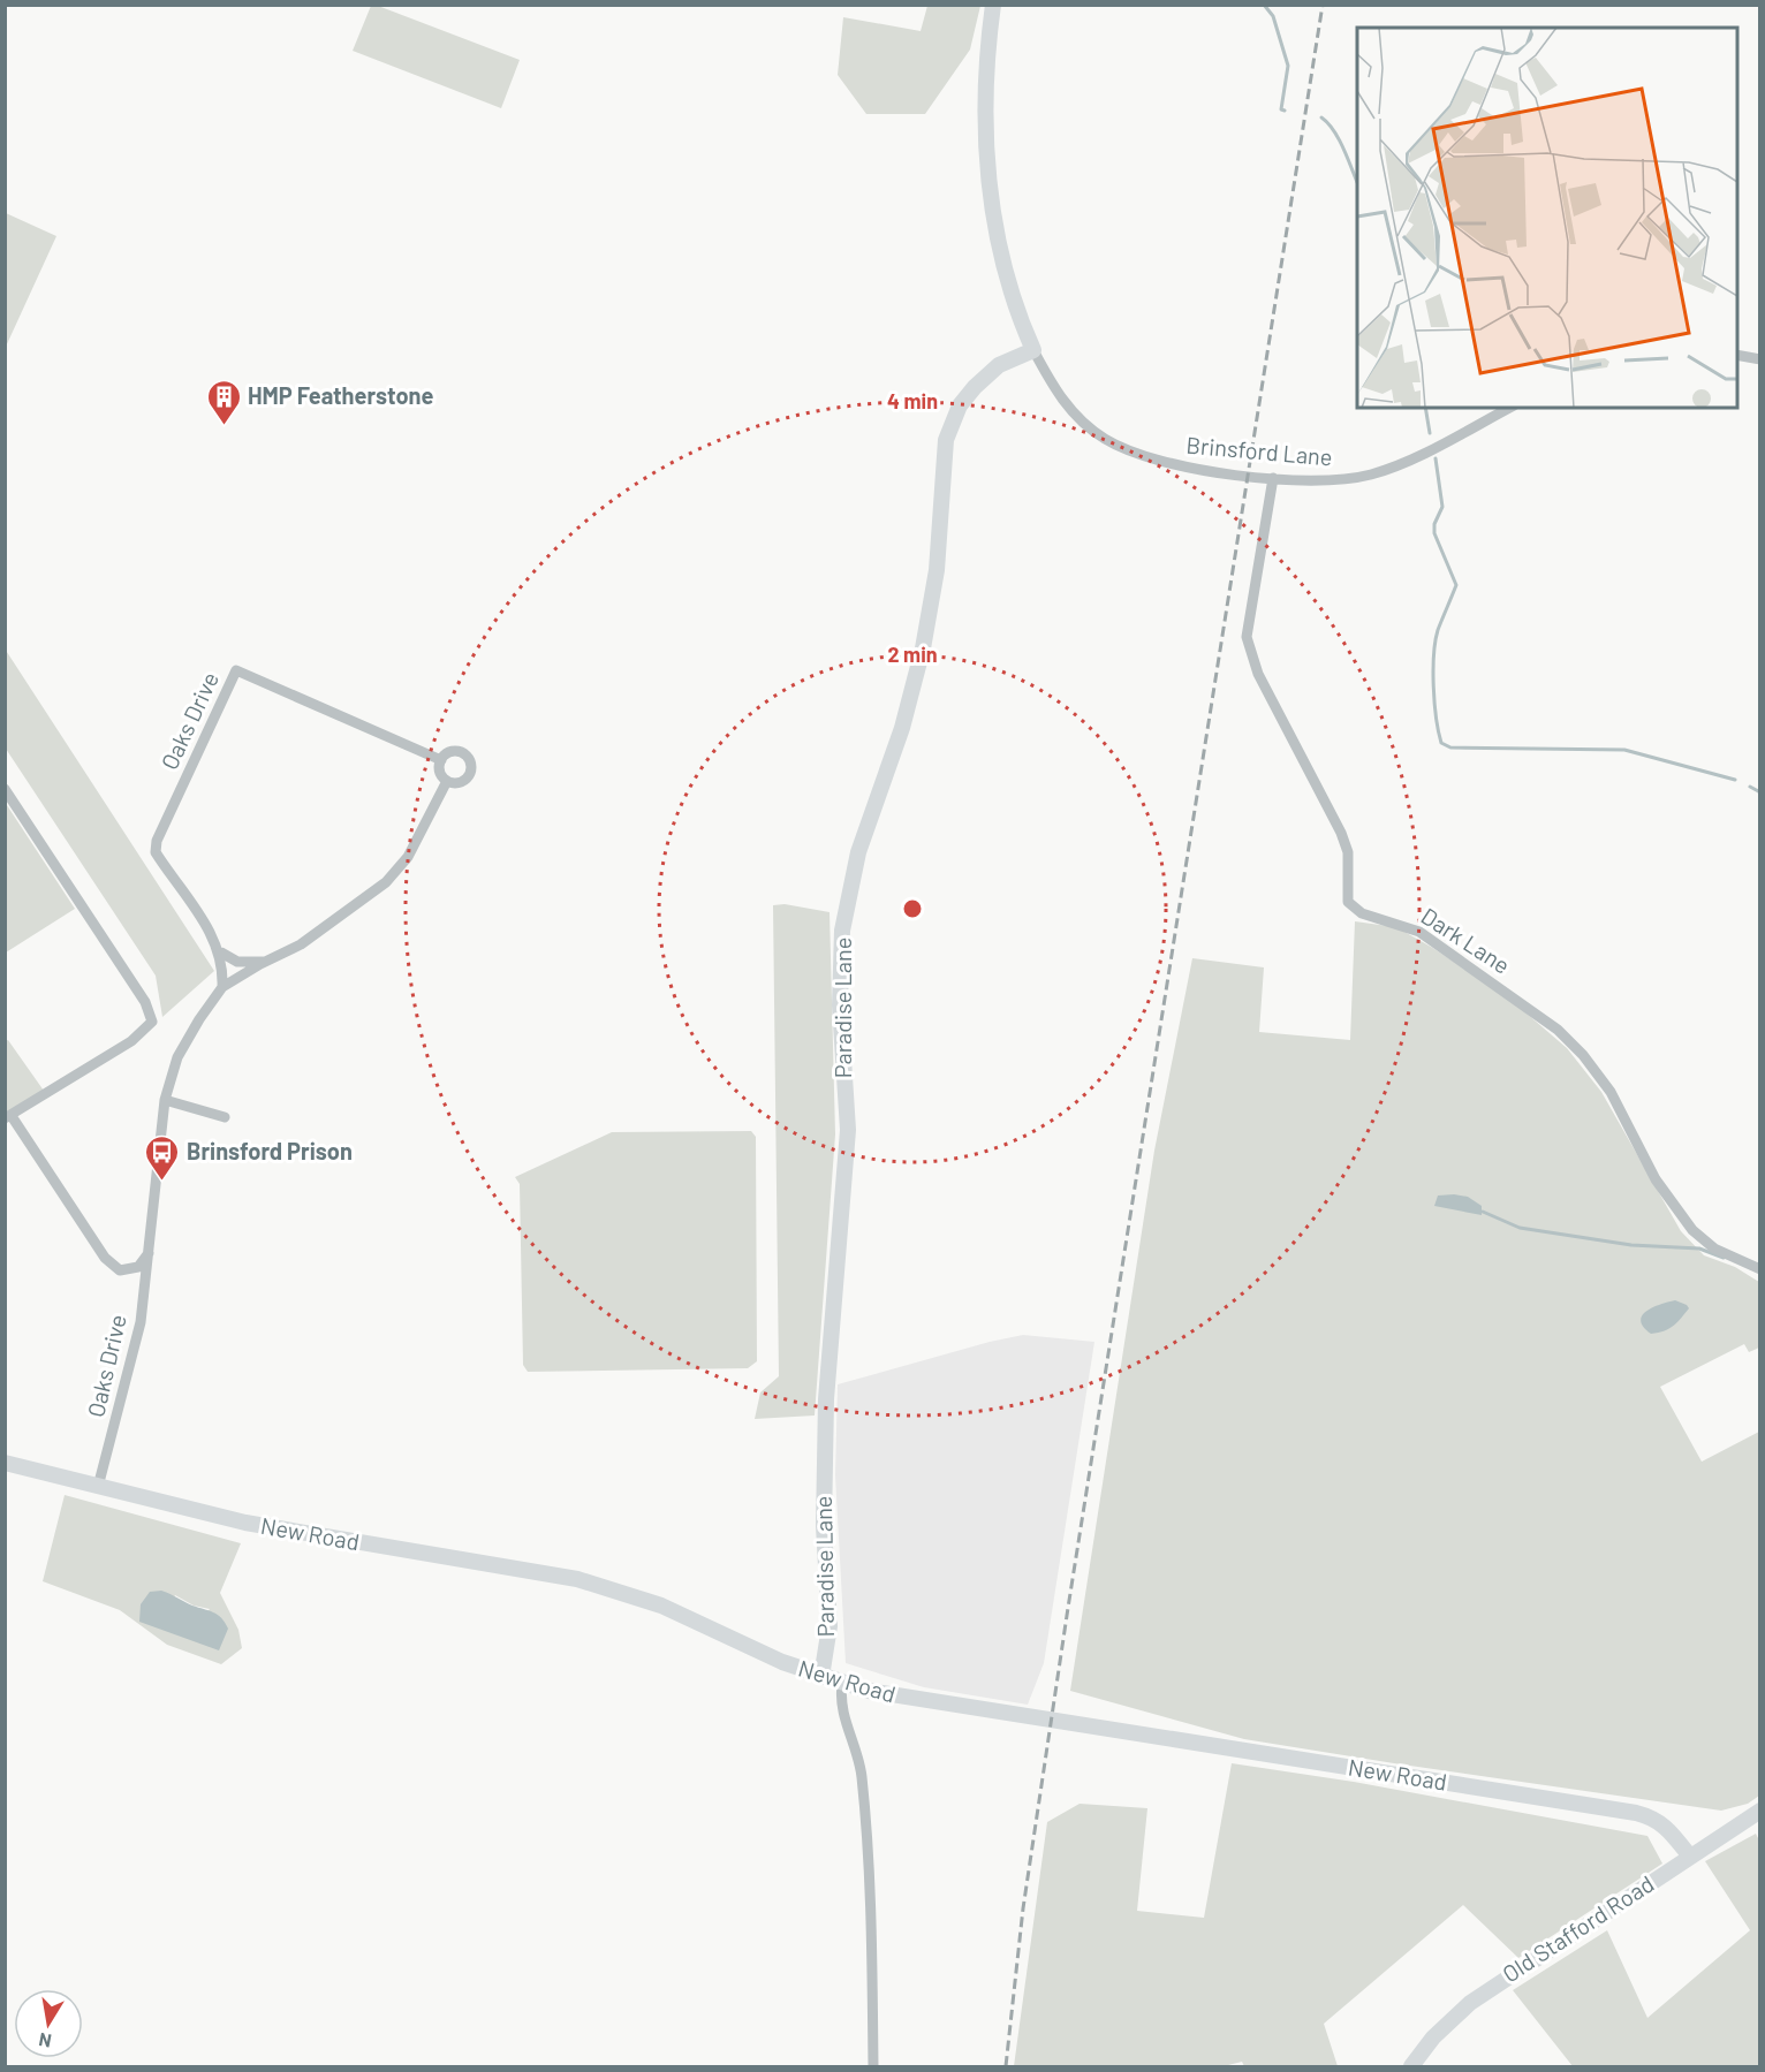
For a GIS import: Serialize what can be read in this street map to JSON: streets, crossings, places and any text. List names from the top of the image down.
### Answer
{
  "streets": {
    "street": [
      "Brinsford Lane",
      "Oaks Drive",
      "Dark Lane",
      "Paradise Lane",
      "New Road",
      "Old Stafford Road"
    ]
  },
  "crossings": [
    ["Brinsford Lane", "Dark Lane"],
    ["Brinsford Lane", "Paradise Lane"],
    ["Oaks Drive", "New Road"],
    ["Paradise Lane", "New Road"],
    ["New Road", "Old Stafford Road"]
  ],
  "places": {
    "building": ["HMP Featherstone"],
    "bus stop": ["Brinsford Prison"]
  },
  "north": "bottom",
  "rings": ["4 min", "2 min"]
}
